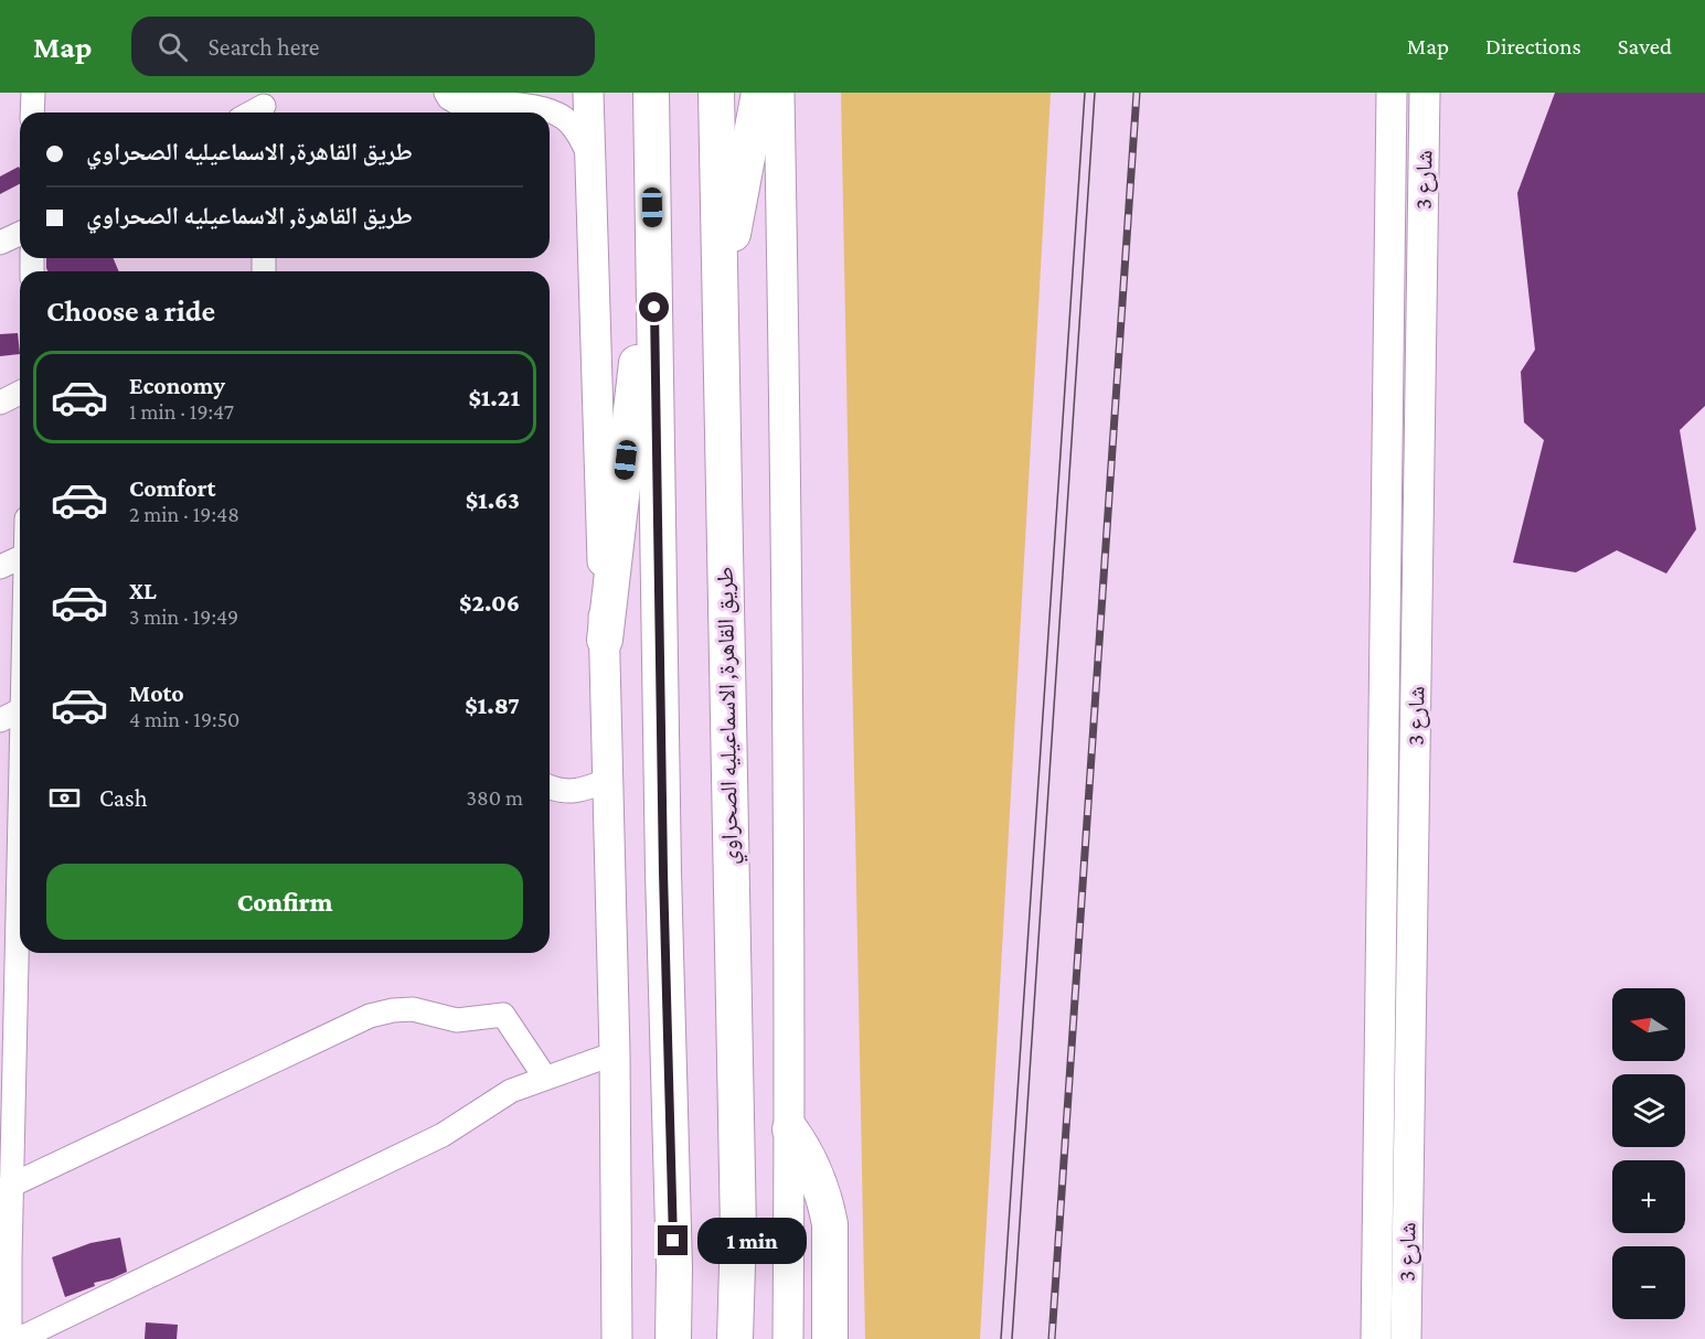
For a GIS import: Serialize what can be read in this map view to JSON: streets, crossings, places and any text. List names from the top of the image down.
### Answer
{
  "streets": {
    "highway": ["طريق القاهرة, الاسماعيليه الصحراوي"],
    "main road": ["شارع 3"]
  },
  "north": "left",
  "page": {
    "header": "Map",
    "search": "Search here",
    "nav": ["Map", "Directions", "Saved"],
    "banner": ["طريق القاهرة, الاسماعيليه الصحراوي", "طريق القاهرة, الاسماعيليه الصحراوي"],
    "heading": "Choose a ride",
    "list": [
      {
        "name": "Economy",
        "note": "1 min · 19:47",
        "value": "$1.21"
      },
      {
        "name": "Comfort",
        "note": "2 min · 19:48",
        "value": "$1.63"
      },
      {
        "name": "XL",
        "note": "3 min · 19:49",
        "value": "$2.06"
      },
      {
        "name": "Moto",
        "note": "4 min · 19:50",
        "value": "$1.87"
      }
    ],
    "pay": ["Cash", "380 m"],
    "buttons": "Confirm",
    "map_buttons": ["+", "−"],
    "bubble": "1 min"
  }
}
